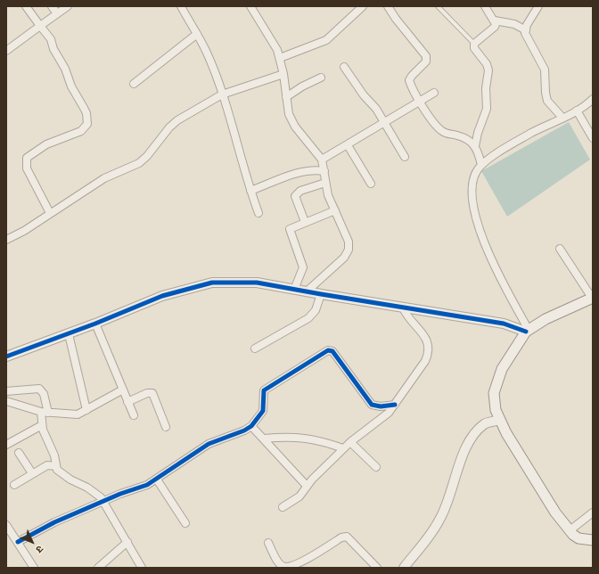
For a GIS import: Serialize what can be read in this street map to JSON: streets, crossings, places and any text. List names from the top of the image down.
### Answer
{
  "north": "bottom right"
}
